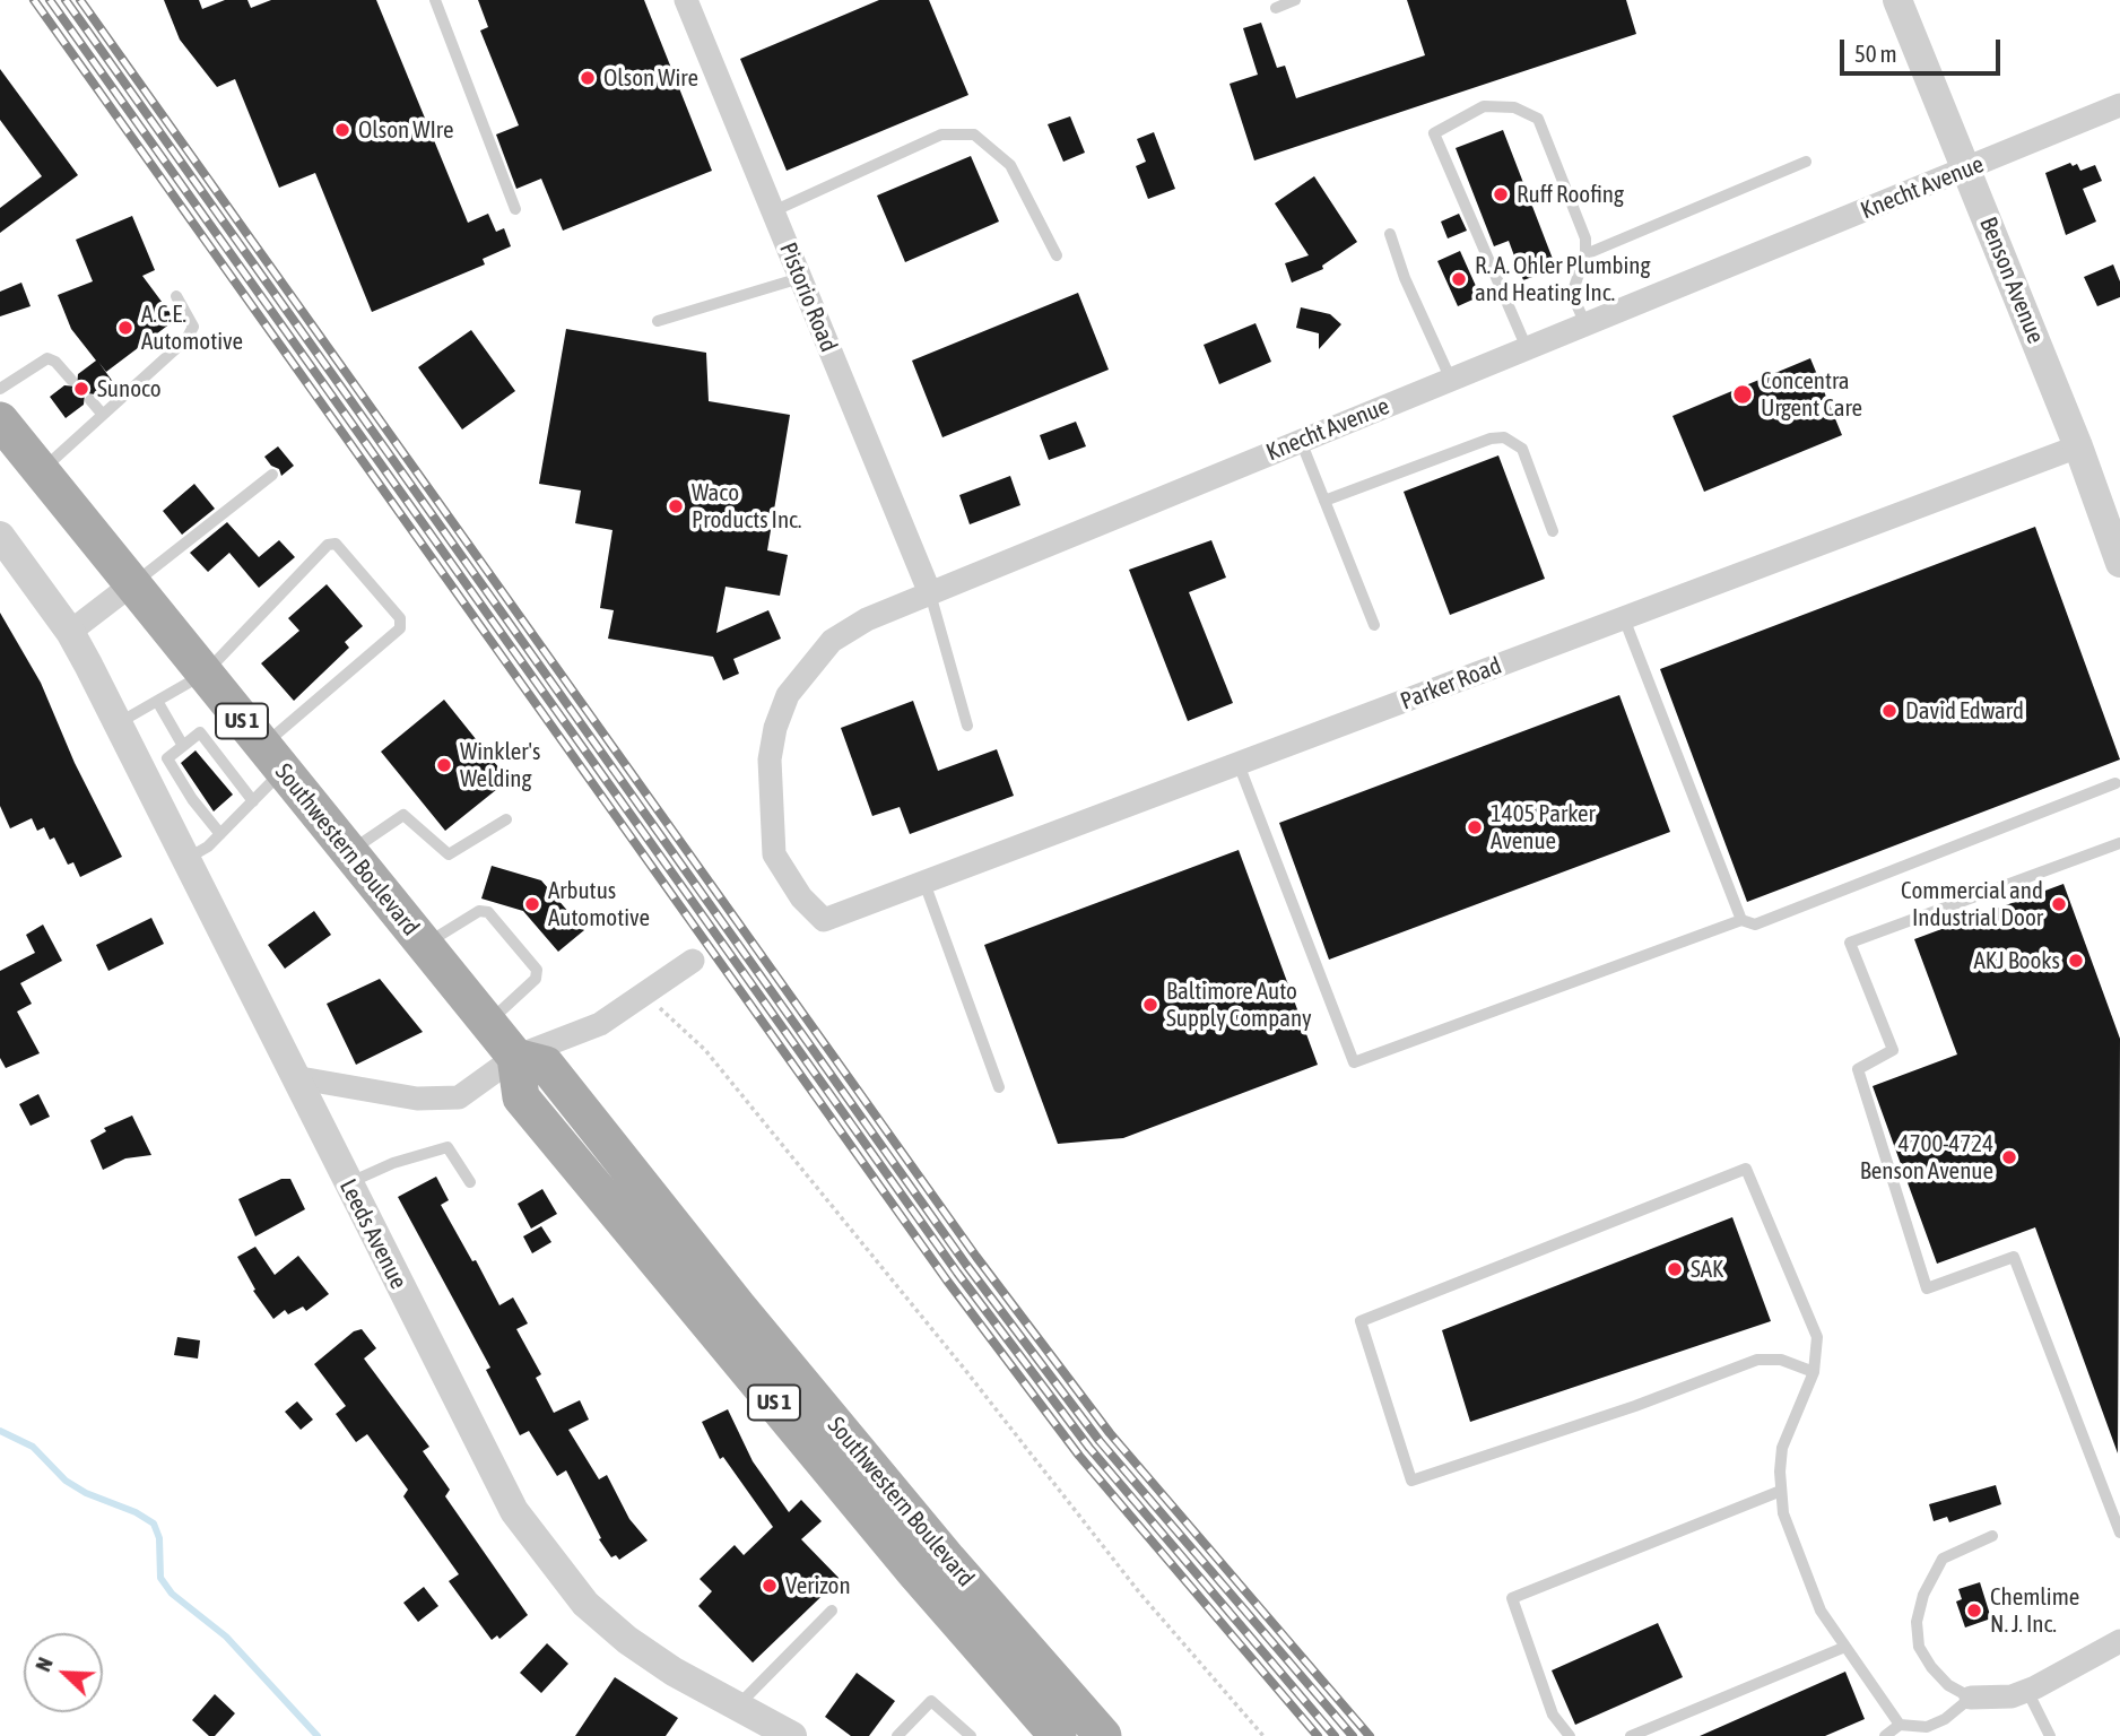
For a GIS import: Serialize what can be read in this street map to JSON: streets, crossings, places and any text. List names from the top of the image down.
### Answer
{
  "streets": {
    "main road": ["US 1", "Southwestern Boulevard"],
    "street": [
      "Knecht Avenue",
      "Benson Avenue",
      "Pistorio Road",
      "Parker Road",
      "Leeds Avenue"
    ]
  },
  "crossings": [
    ["Knecht Avenue", "Benson Avenue"],
    ["Knecht Avenue", "Pistorio Road"],
    ["Knecht Avenue", "Parker Road"],
    ["Benson Avenue", "Parker Road"]
  ],
  "places": [
    "Olson Wire",
    "Olson WIre",
    "Ruff Roofing",
    "R. A. Ohler Plumbing and Heating Inc.",
    "A.C.E. Automotive",
    "Sunoco",
    "Concentra Urgent Care",
    "Waco Products Inc.",
    "David Edward",
    "Winkler's Welding",
    "1405 Parker Avenue",
    "Arbutus Automotive",
    "Commercial and Industrial Door",
    "AKJ Books",
    "Baltimore Auto Supply Company",
    "4700-4724 Benson Avenue",
    "SAK",
    "Verizon",
    "Chemlime N. J. Inc."
  ],
  "scale_bar": "50 m",
  "north": "top left"
}
